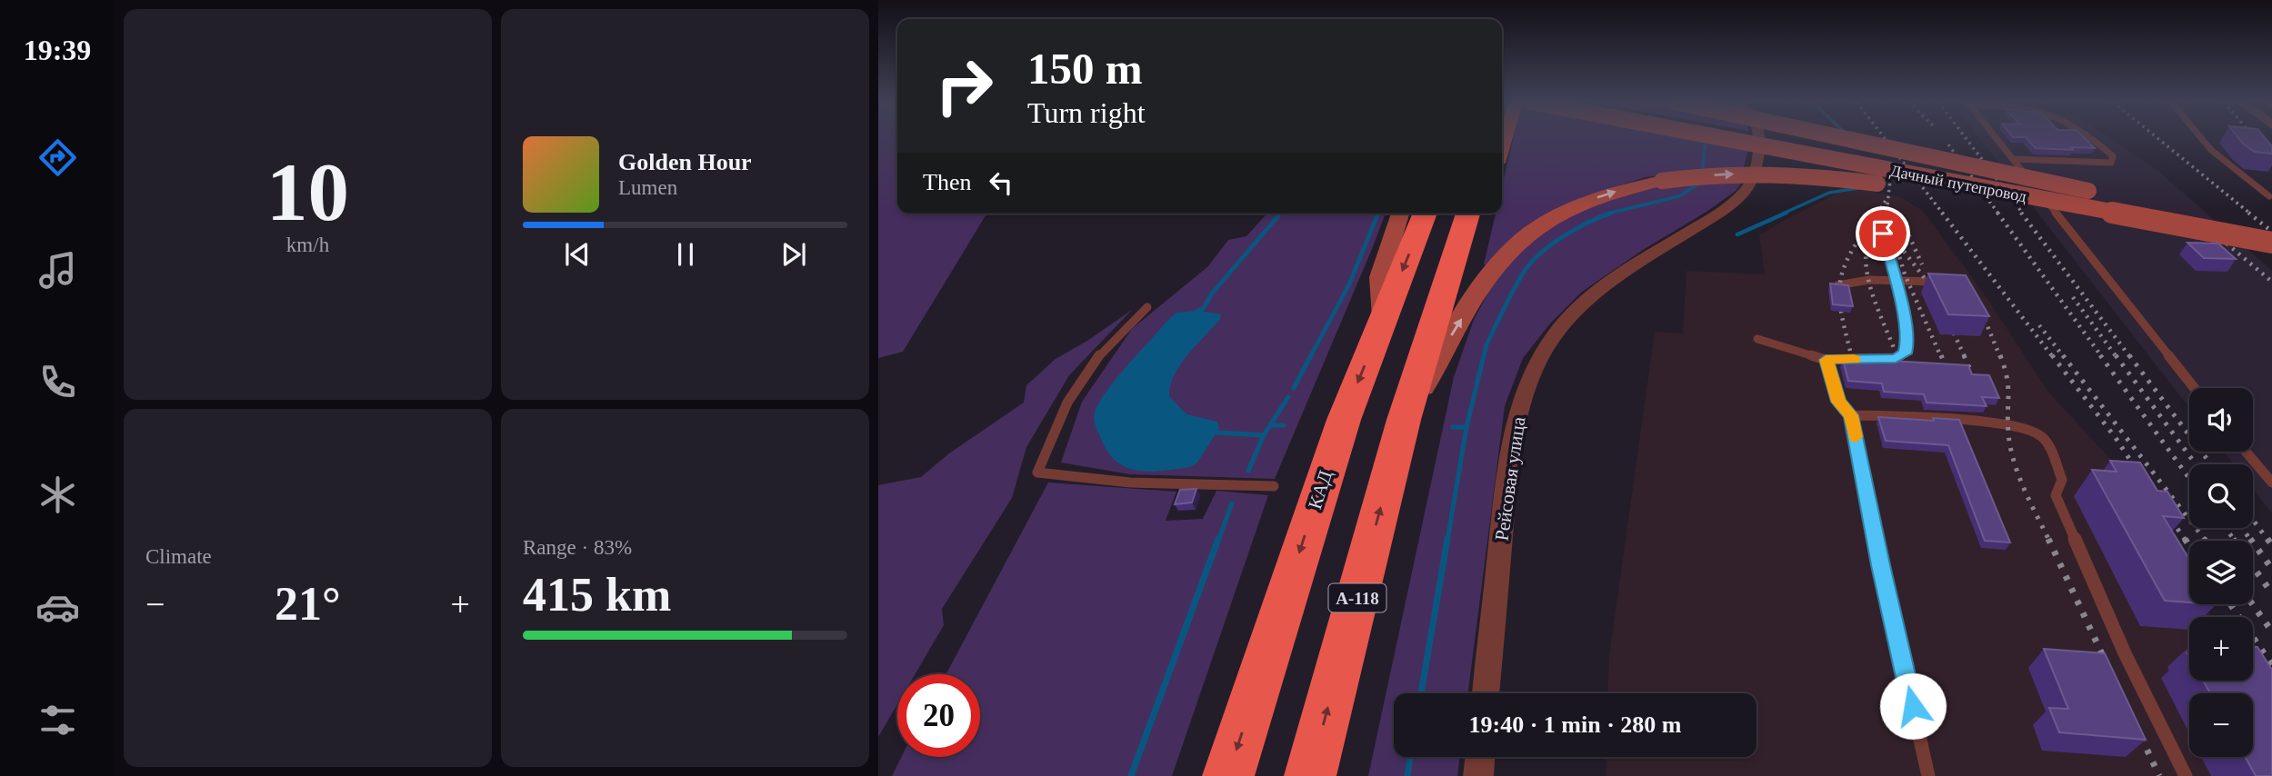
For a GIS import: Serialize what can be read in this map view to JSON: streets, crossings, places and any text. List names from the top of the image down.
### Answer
{
  "streets": {
    "highway": ["КАД", "А-118"],
    "main road": ["Дачный путепровод"],
    "street": ["Рейсовая улица"]
  },
  "page": {
    "tabs": "19:39",
    "tile": [
      ["10", "km/h"],
      "Climate",
      ["Range · 83%", "415 km"]
    ],
    "turn": ["150 m", "Turn right"],
    "song": ["Golden Hour", "Lumen"],
    "then": "Then",
    "map_buttons": ["+", "−"],
    "heat": ["−", "21°", "+"],
    "limit": "20",
    "trip": "19:40 · 1 min · 280 m"
  }
}
